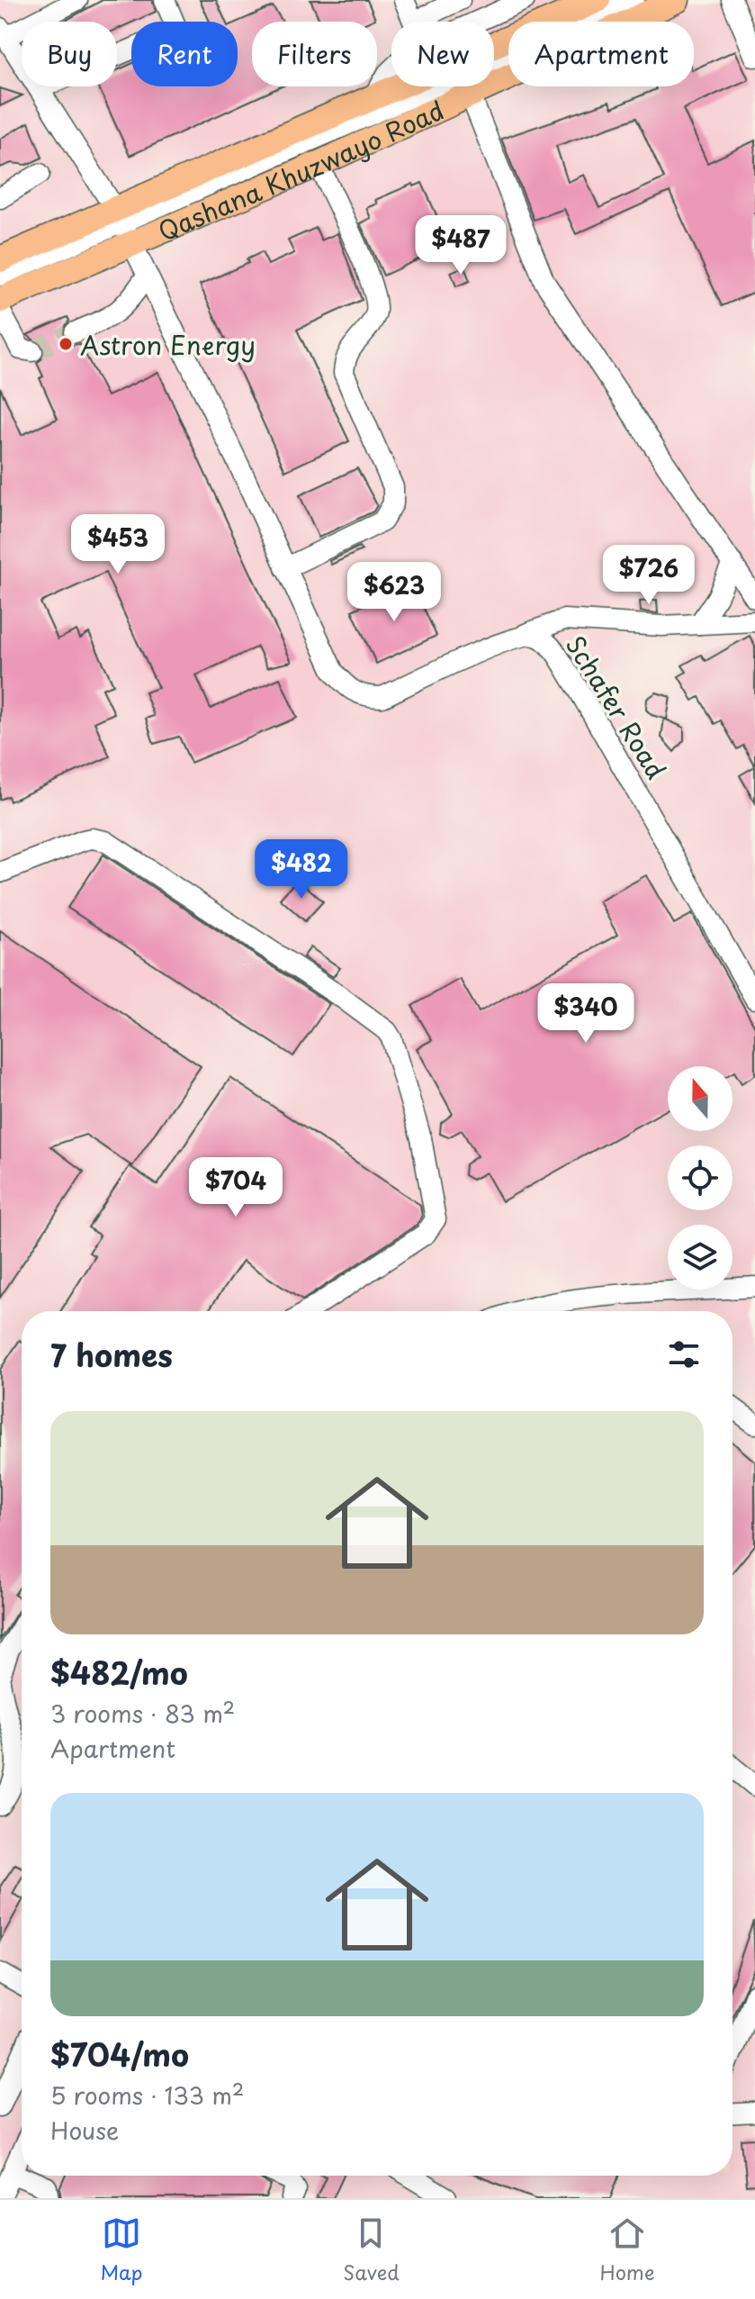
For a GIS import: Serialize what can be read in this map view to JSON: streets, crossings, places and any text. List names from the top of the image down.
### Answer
{
  "streets": {
    "main road": ["Qashana Khuzwayo Road"],
    "street": ["Schafer Road"]
  },
  "crossings": [
    ["Qashana Khuzwayo Road", "Schafer Road"]
  ],
  "places": ["Astron Energy"],
  "north": "top",
  "page": {
    "chip": [
      "Buy",
      "Rent",
      "Filters",
      "New",
      "Apartment"
    ],
    "price": [
      "$487",
      "$453",
      "$726",
      "$623",
      "$482",
      "$340",
      "$704"
    ],
    "heading": "7 homes",
    "list": [
      {
        "name": "$482/mo",
        "note": "3 rooms · 83 m² · Apartment"
      },
      {
        "name": "$704/mo",
        "note": "5 rooms · 133 m² · House"
      }
    ],
    "tabs": ["Map", "Saved", "Home"]
  }
}
